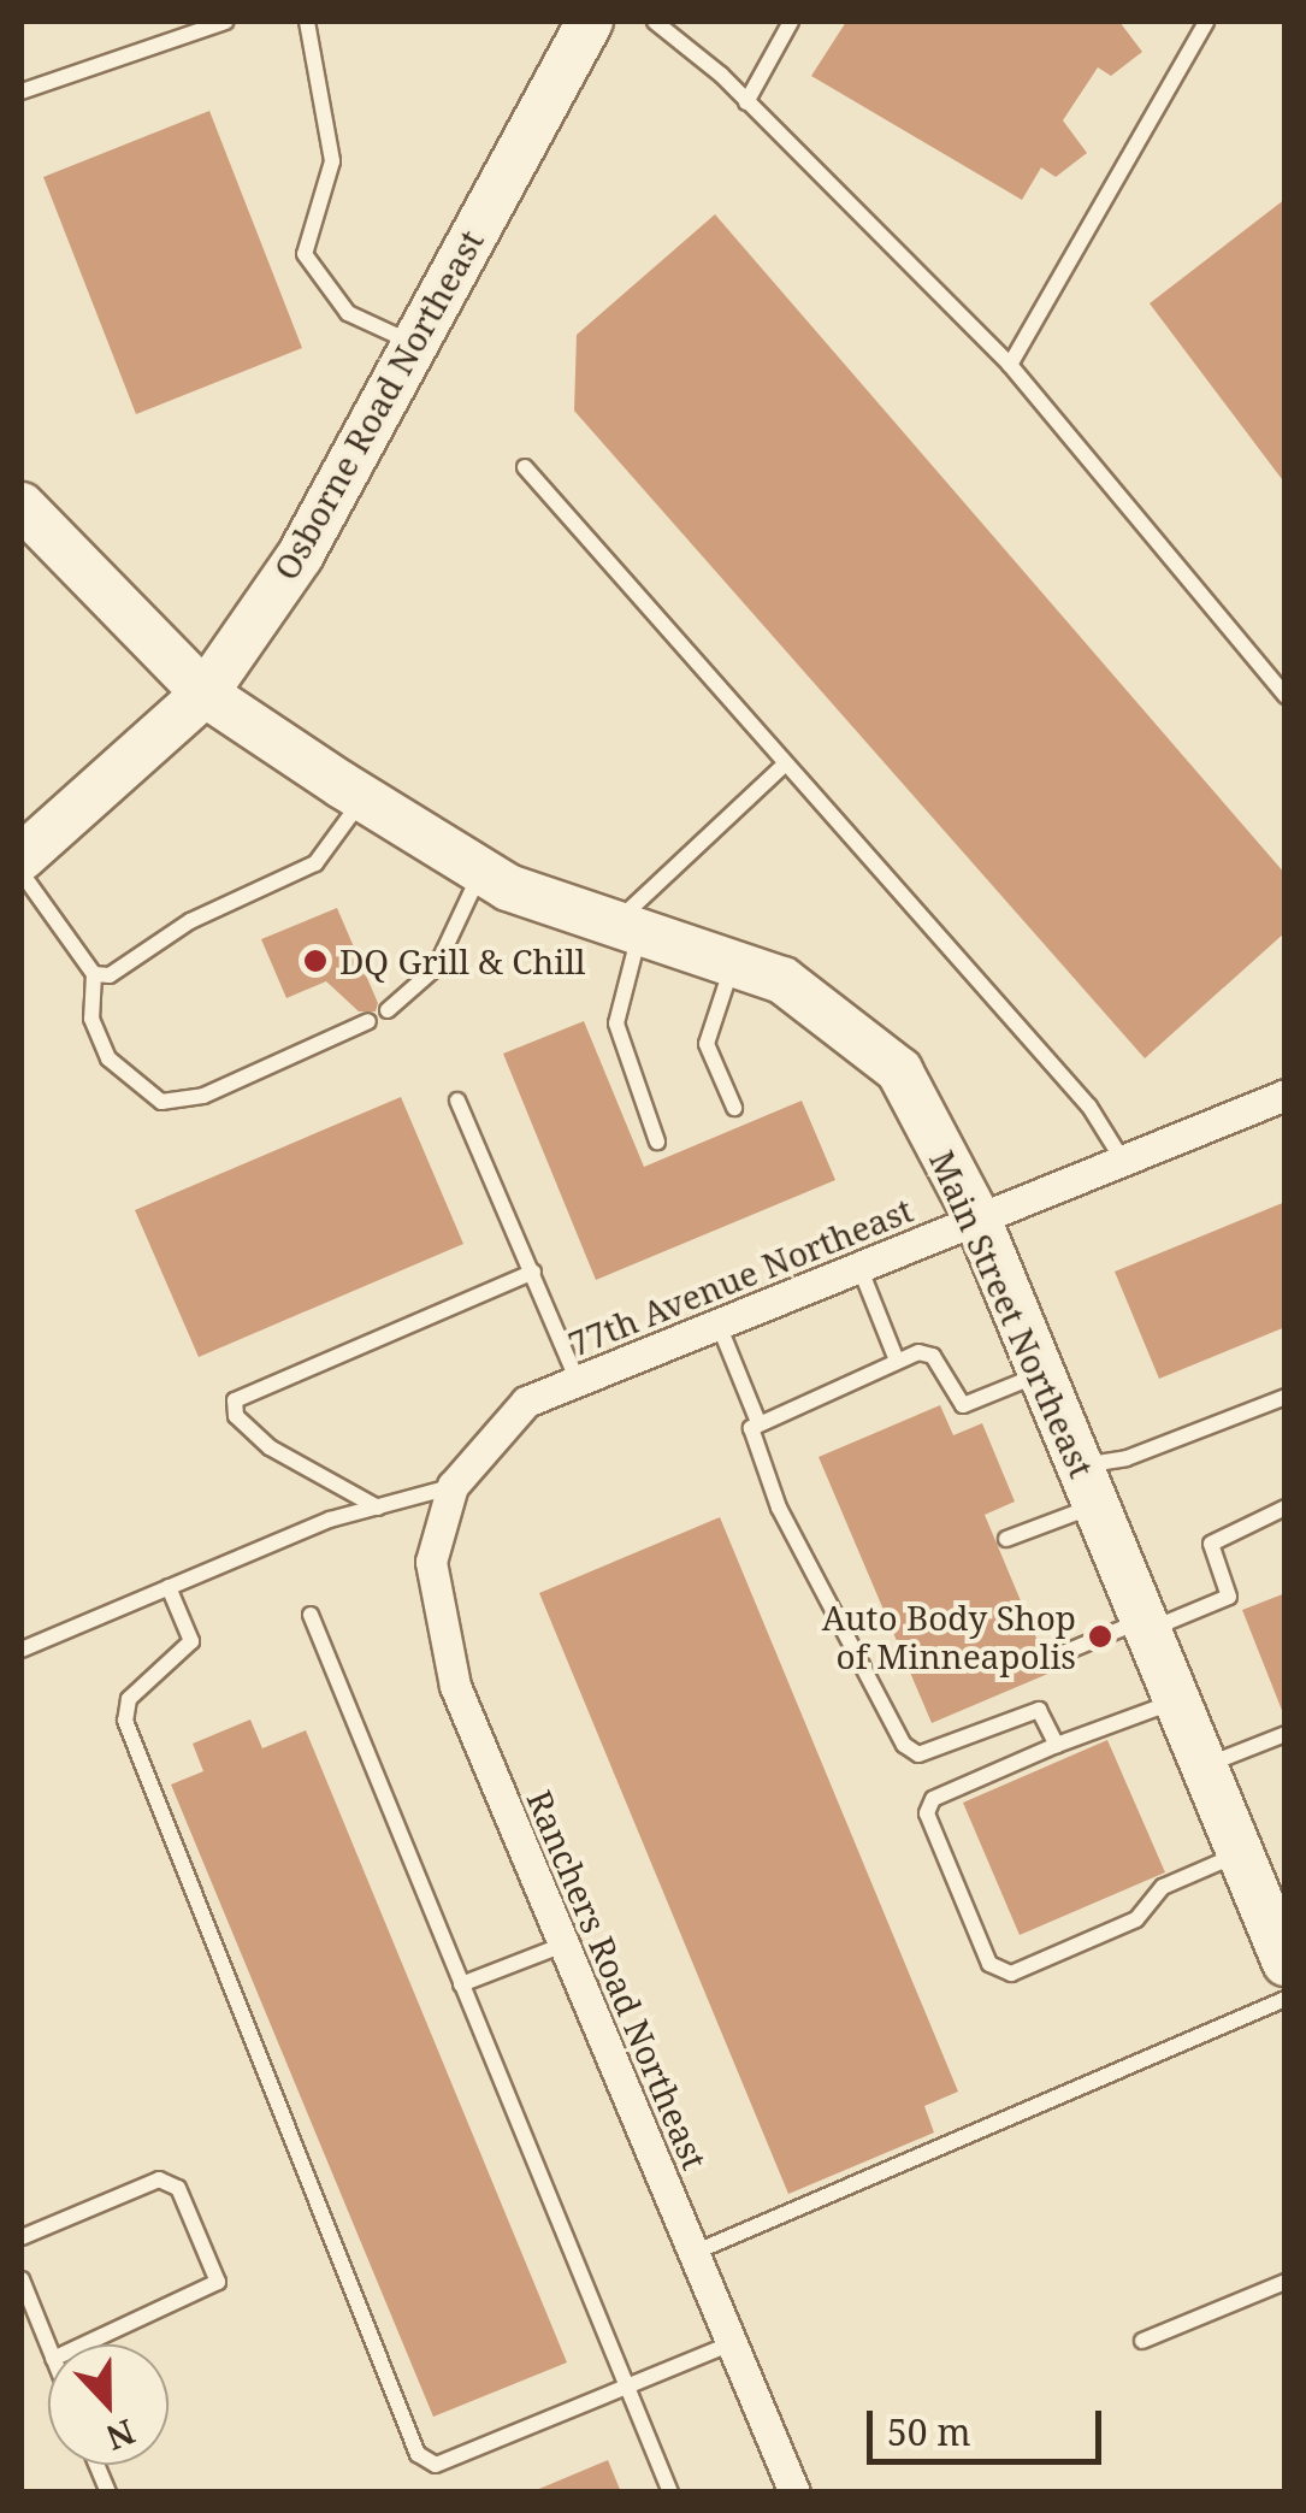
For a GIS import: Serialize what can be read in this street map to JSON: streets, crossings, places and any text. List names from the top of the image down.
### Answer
{
  "streets": {
    "street": [
      "Osborne Road Northeast",
      "77th Avenue Northeast",
      "Main Street Northeast",
      "Ranchers Road Northeast"
    ]
  },
  "crossings": [
    ["Osborne Road Northeast", "Main Street Northeast"],
    ["77th Avenue Northeast", "Main Street Northeast"],
    ["77th Avenue Northeast", "Ranchers Road Northeast"]
  ],
  "places": ["DQ Grill & Chill", "Auto Body Shop of Minneapolis"],
  "scale_bar": "50 m",
  "north": "bottom"
}
